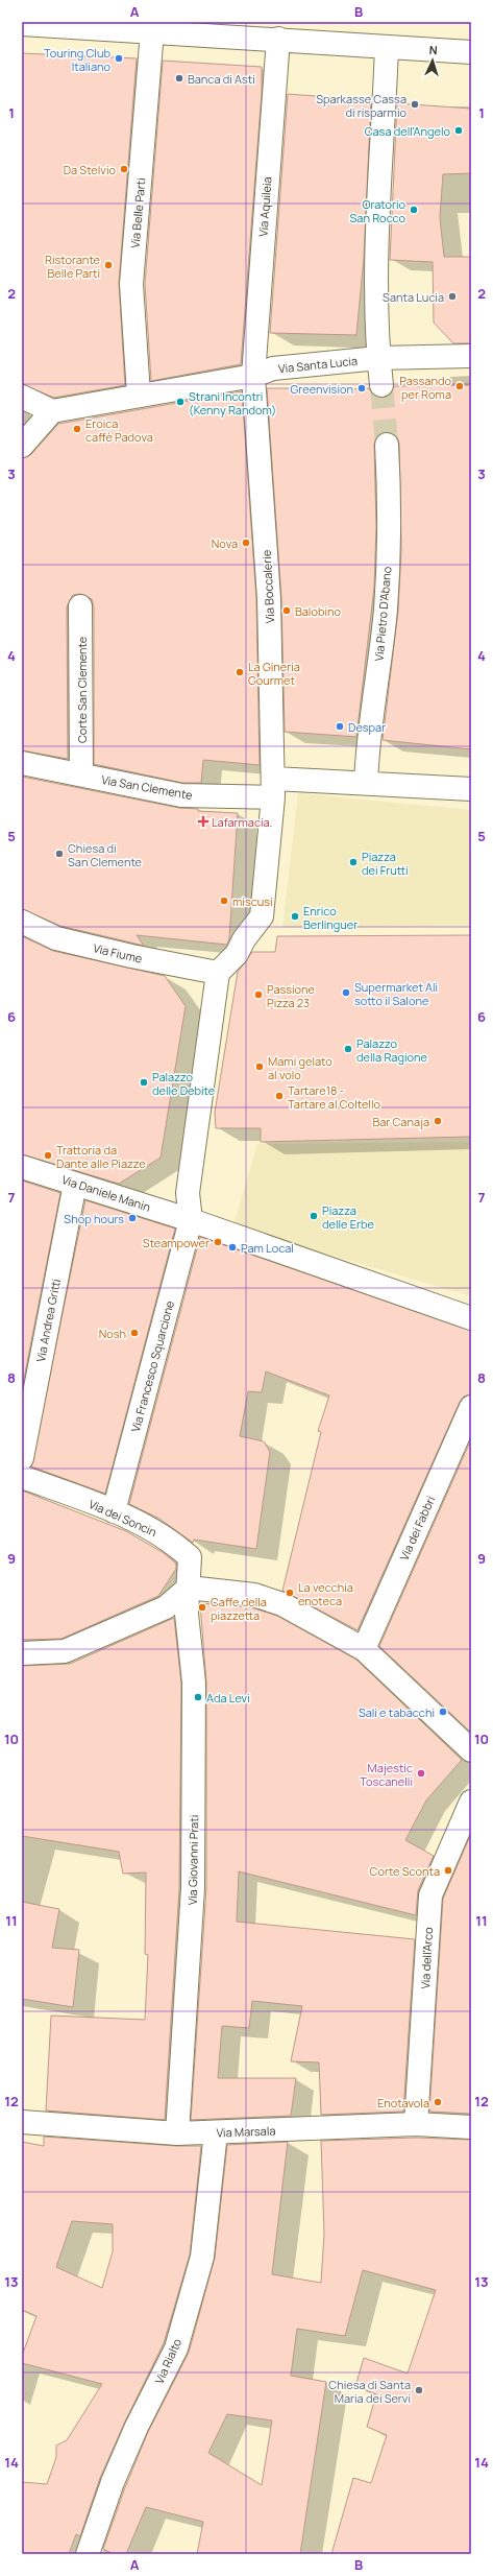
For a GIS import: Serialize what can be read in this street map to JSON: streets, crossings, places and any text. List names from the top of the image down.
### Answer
{
  "streets": {
    "street": [
      "Via Aquileia",
      "Via Belle Parti",
      "Via Santa Lucia",
      "Via Boccalerie",
      "Via Pietro D'Abano",
      "Corte San Clemente",
      "Via San Clemente",
      "Via Fiume",
      "Via Daniele Manin",
      "Via Andrea Gritti",
      "Via Francesco Squarcione",
      "Via dei Soncin",
      "Via dei Fabbri",
      "Via Giovanni Prati",
      "Via dell'Arco",
      "Via Marsala",
      "Via Rialto"
    ]
  },
  "crossings": [
    ["Via Aquileia", "Via Santa Lucia"],
    ["Via Aquileia", "Via Boccalerie"],
    ["Via Belle Parti", "Via Santa Lucia"],
    ["Via Santa Lucia", "Via Boccalerie"],
    ["Via Boccalerie", "Via San Clemente"],
    ["Corte San Clemente", "Via San Clemente"],
    ["Via Daniele Manin", "Via Andrea Gritti"],
    ["Via Daniele Manin", "Via Francesco Squarcione"],
    ["Via Francesco Squarcione", "Via dei Soncin"],
    ["Via dei Soncin", "Via Giovanni Prati"],
    ["Via Giovanni Prati", "Via Marsala"],
    ["Via dell'Arco", "Via Marsala"],
    ["Via Marsala", "Via Rialto"]
  ],
  "places": {
    "other": [
      "Touring Club Italiano",
      "Banca di Asti",
      "Sparkasse Cassa di risparmio",
      "Casa dell'Angelo",
      "Da Stelvio",
      "Oratorio San Rocco",
      "Ristorante Belle Parti",
      "Santa Lucia",
      "Passando per Roma",
      "Greenvision",
      "Strani Incontri (Kenny Random)",
      "Eroica caffè Padova",
      "Nova",
      "Balobino",
      "La Gineria Gourmet",
      "Despar",
      "Chiesa di San Clemente",
      "Piazza dei Frutti",
      "miscusi",
      "Enrico Berlinguer",
      "Supermarket Alì sotto il Salone",
      "Passione Pizza 23",
      "Palazzo della Ragione",
      "Mami gelato al volo",
      "Palazzo delle Debite",
      "Tartare18 - Tartare al Coltello",
      "Bar Canaja",
      "Trattoria da Dante alle Piazze",
      "Piazza delle Erbe",
      "Shop hours",
      "Steampower",
      "Pam Local",
      "Nosh",
      "La vecchia enoteca",
      "Caffe della piazzetta",
      "Ada Levi",
      "Sali e tabacchi",
      "Majestic Toscanelli",
      "Corte Sconta",
      "Enotavola",
      "Chiesa di Santa Maria dei Servi"
    ],
    "health": ["Lafarmacia."]
  },
  "north": "top",
  "grid": {
    "columns": ["A", "B"],
    "rows": [
      "1",
      "2",
      "3",
      "4",
      "5",
      "6",
      "7",
      "8",
      "9",
      "10",
      "11",
      "12",
      "13",
      "14"
    ]
  }
}
